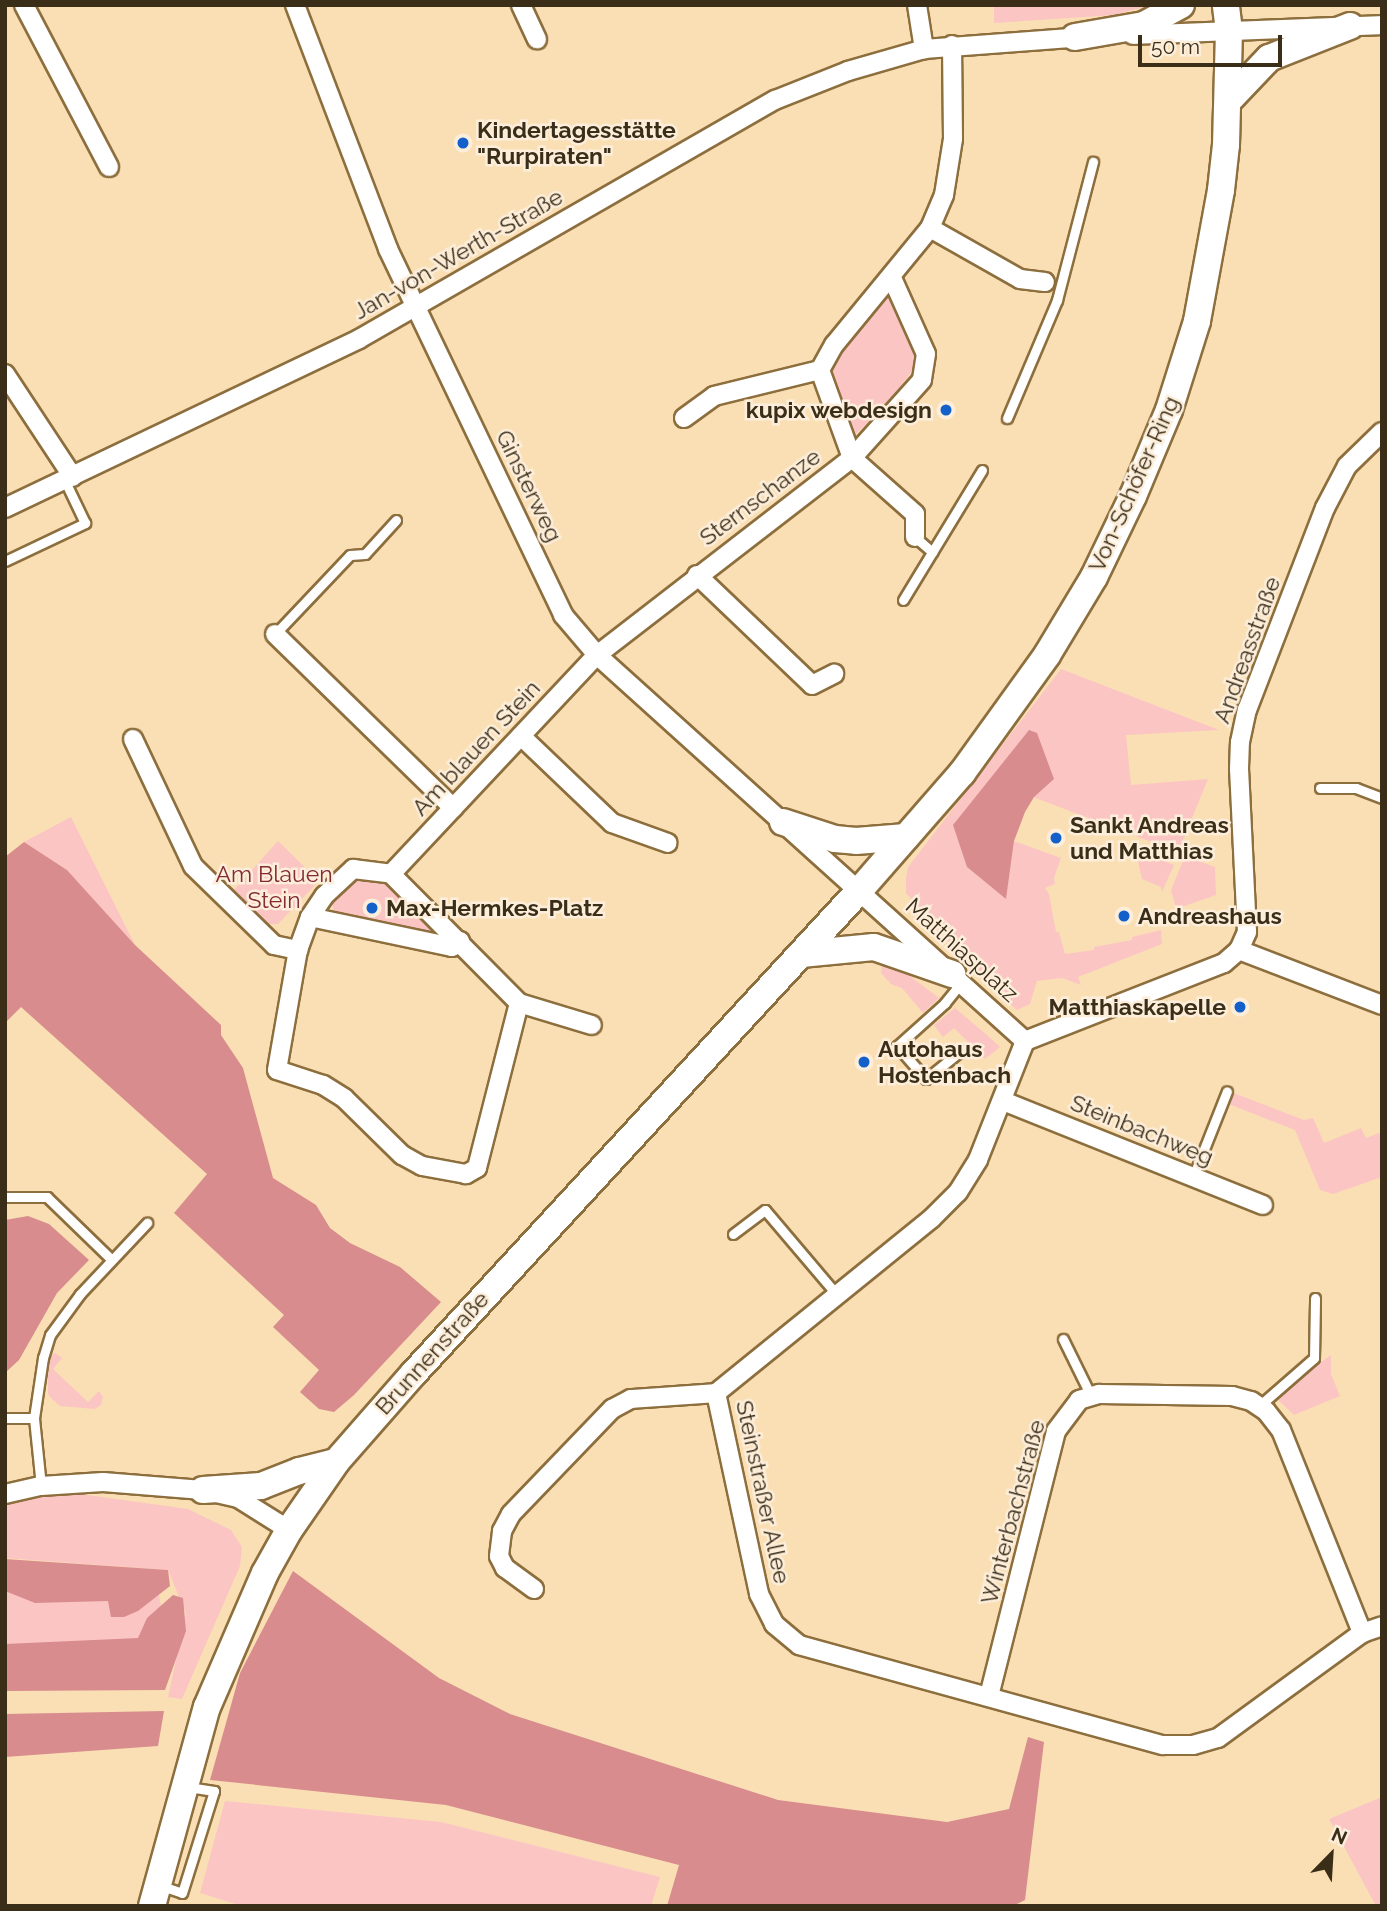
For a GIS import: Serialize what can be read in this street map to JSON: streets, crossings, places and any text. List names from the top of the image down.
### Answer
{
  "streets": {
    "main road": ["Von-Schöfer-Ring", "Brunnenstraße"],
    "street": [
      "Jan-von-Werth-Straße",
      "Ginsterweg",
      "Sternschanze",
      "Andreasstraße",
      "Am blauen Stein",
      "Matthiasplatz",
      "Steinbachweg",
      "Steinstraßer Allee",
      "Winterbachstraße"
    ]
  },
  "crossings": [
    ["Jan-von-Werth-Straße", "Von-Schöfer-Ring"],
    ["Jan-von-Werth-Straße", "Ginsterweg"],
    ["Von-Schöfer-Ring", "Ginsterweg"],
    ["Von-Schöfer-Ring", "Matthiasplatz"],
    ["Von-Schöfer-Ring", "Brunnenstraße"],
    ["Ginsterweg", "Sternschanze"],
    ["Ginsterweg", "Am blauen Stein"],
    ["Ginsterweg", "Matthiasplatz"],
    ["Ginsterweg", "Brunnenstraße"],
    ["Sternschanze", "Am blauen Stein"],
    ["Matthiasplatz", "Brunnenstraße"],
    ["Matthiasplatz", "Steinstraßer Allee"],
    ["Steinbachweg", "Steinstraßer Allee"],
    ["Steinstraßer Allee", "Winterbachstraße"]
  ],
  "parks": ["Am Blauen Stein"],
  "places": [
    "Kindertagesstätte \"Rurpiraten\"",
    "kupix webdesign",
    "Sankt Andreas und Matthias",
    "Max-Hermkes-Platz",
    "Andreashaus",
    "Matthiaskapelle",
    "Autohaus Hostenbach"
  ],
  "scale_bar": "50 m",
  "north": "top right"
}
